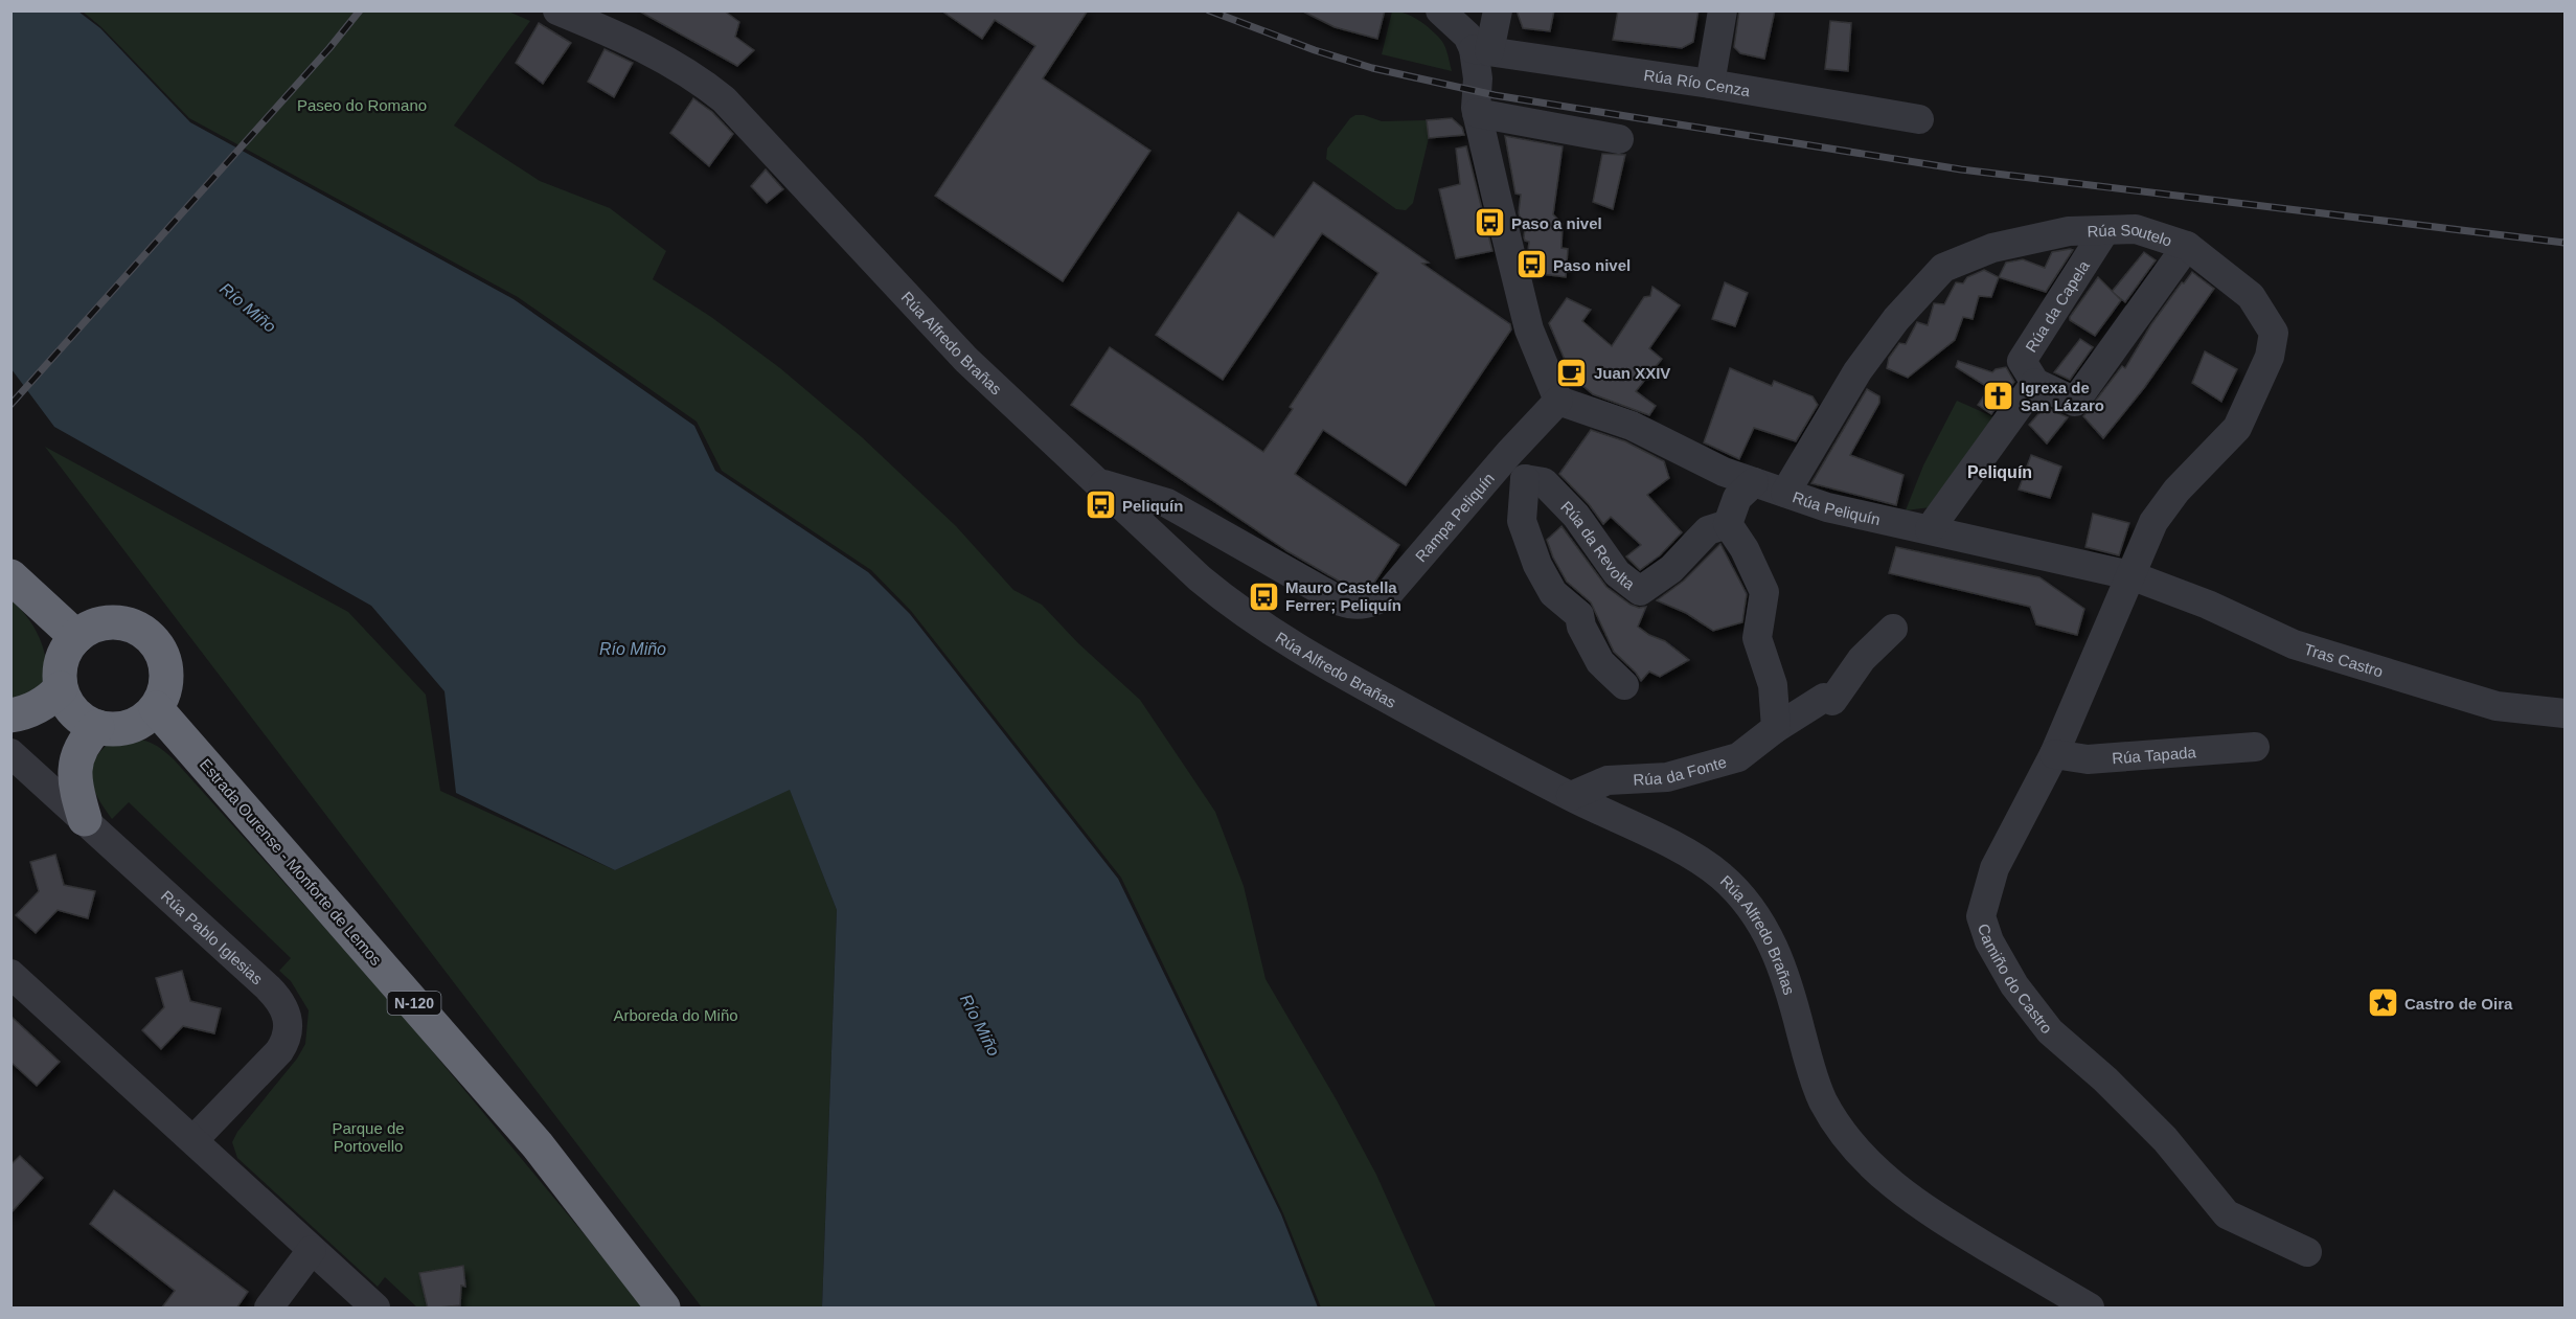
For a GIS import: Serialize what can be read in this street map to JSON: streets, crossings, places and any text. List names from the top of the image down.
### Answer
{
  "streets": {
    "highway": ["Estrada Ourense - Monforte de Lemos", "N-120"],
    "street": [
      "Rúa Río Cenza",
      "Rúa Soutelo",
      "Rúa da Capela",
      "Rúa Alfredo Brañas",
      "Rúa Peliquín",
      "Rampa Peliquín",
      "Rúa da Revolta",
      "Tras Castro",
      "Rúa Tapada",
      "Rúa da Fonte",
      "Rúa Pablo Iglesias",
      "Camiño do Castro"
    ]
  },
  "crossings": [
    ["Rúa Soutelo", "Rúa da Capela"],
    ["Rúa Soutelo", "Rúa Peliquín"],
    ["Rúa Soutelo", "Tras Castro"],
    ["Rúa Soutelo", "Camiño do Castro"],
    ["Rúa Alfredo Brañas", "Rampa Peliquín"],
    ["Rúa Alfredo Brañas", "Rúa da Fonte"],
    ["Rúa Peliquín", "Rampa Peliquín"],
    ["Rúa Peliquín", "Tras Castro"],
    ["Rúa Peliquín", "Camiño do Castro"],
    ["Tras Castro", "Camiño do Castro"],
    ["Rúa Tapada", "Camiño do Castro"]
  ],
  "districts": ["Peliquín"],
  "water": ["Río Miño"],
  "parks": ["Paseo do Romano", "Arboreda do Miño", "Parque de Portovello"],
  "places": {
    "bus stop": [
      "Paso a nivel",
      "Paso nivel",
      "Peliquín",
      "Mauro Castella Ferrer; Peliquín"
    ],
    "cafe": ["Juan XXIV"],
    "church": ["Igrexa de San Lázaro"],
    "place": ["Castro de Oira"]
  }
}
